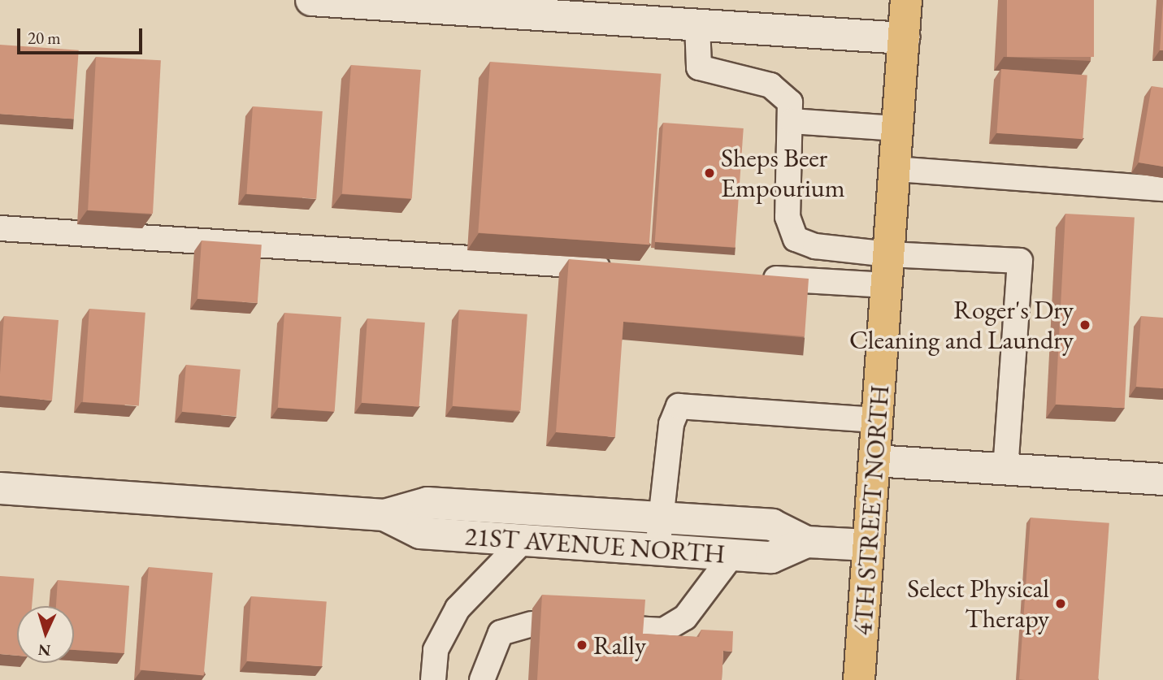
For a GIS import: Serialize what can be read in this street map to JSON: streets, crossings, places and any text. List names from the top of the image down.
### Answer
{
  "streets": {
    "main road": ["4TH STREET NORTH"],
    "street": ["21ST AVENUE NORTH"]
  },
  "crossings": [
    ["4TH STREET NORTH", "21ST AVENUE NORTH"]
  ],
  "places": [
    "Sheps Beer Empourium",
    "Roger's Dry Cleaning and Laundry",
    "Select Physical Therapy",
    "Rally"
  ],
  "scale_bar": "20 m",
  "north": "bottom"
}
